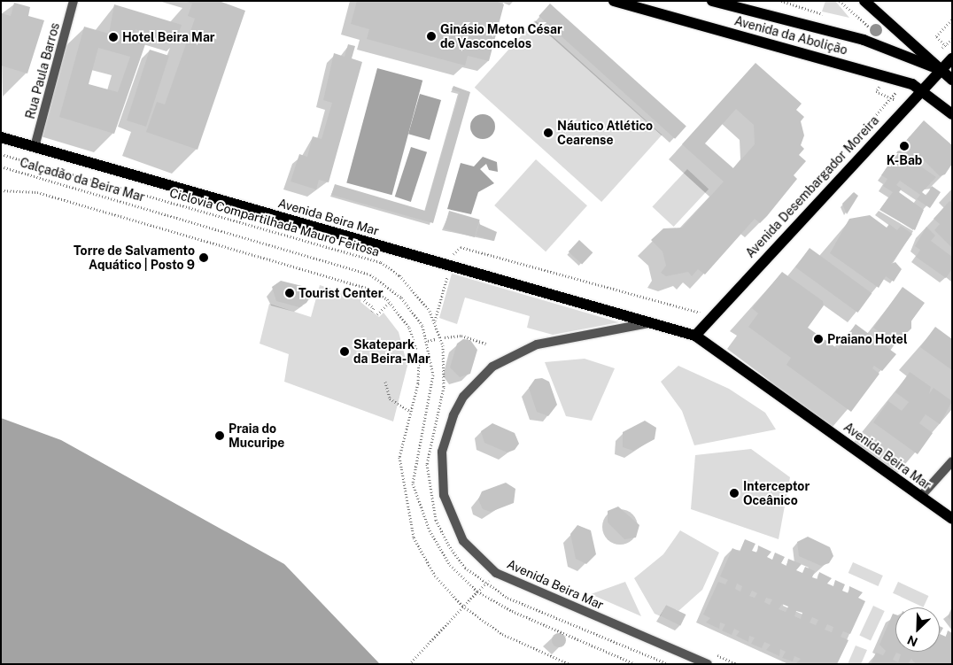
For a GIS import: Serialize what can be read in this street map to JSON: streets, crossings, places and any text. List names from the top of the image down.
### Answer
{
  "streets": {
    "main road": ["Avenida da Abolição", "Avenida Desembargador Moreira", "Avenida Beira Mar"],
    "street": ["Rua Paula Barros"],
    "path": ["Calçadão da Beira Mar", "Ciclovia Compartilhada Mauro Feitosa"]
  },
  "crossings": [
    ["Avenida da Abolição", "Avenida Desembargador Moreira"],
    ["Rua Paula Barros", "Avenida Beira Mar"],
    ["Avenida Desembargador Moreira", "Avenida Beira Mar"]
  ],
  "places": [
    "Ginásio Meton César de Vasconcelos",
    "Hotel Beira Mar",
    "Náutico Atlético Cearense",
    "K-Bab",
    "Torre de Salvamento Aquático | Posto 9",
    "Tourist Center",
    "Praiano Hotel",
    "Skatepark da Beira-Mar",
    "Praia do Mucuripe",
    "Interceptor Oceânico"
  ],
  "north": "bottom left"
}
